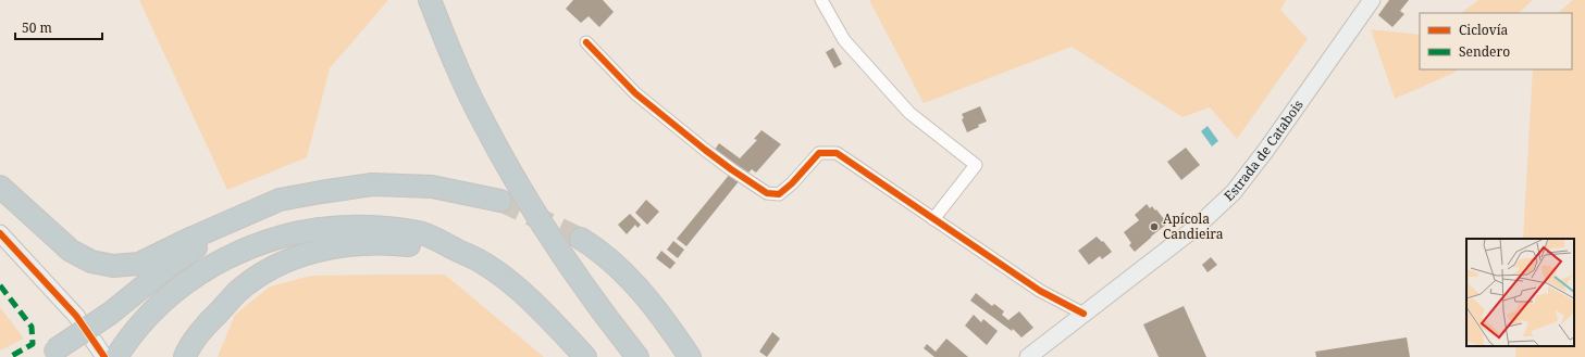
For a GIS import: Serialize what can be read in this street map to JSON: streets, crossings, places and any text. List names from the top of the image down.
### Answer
{
  "streets": {
    "main road": ["Estrada de Catabois"]
  },
  "places": ["Apícola Candieira"],
  "legend": ["Ciclovía", "Sendero"],
  "scale_bar": "50 m"
}
